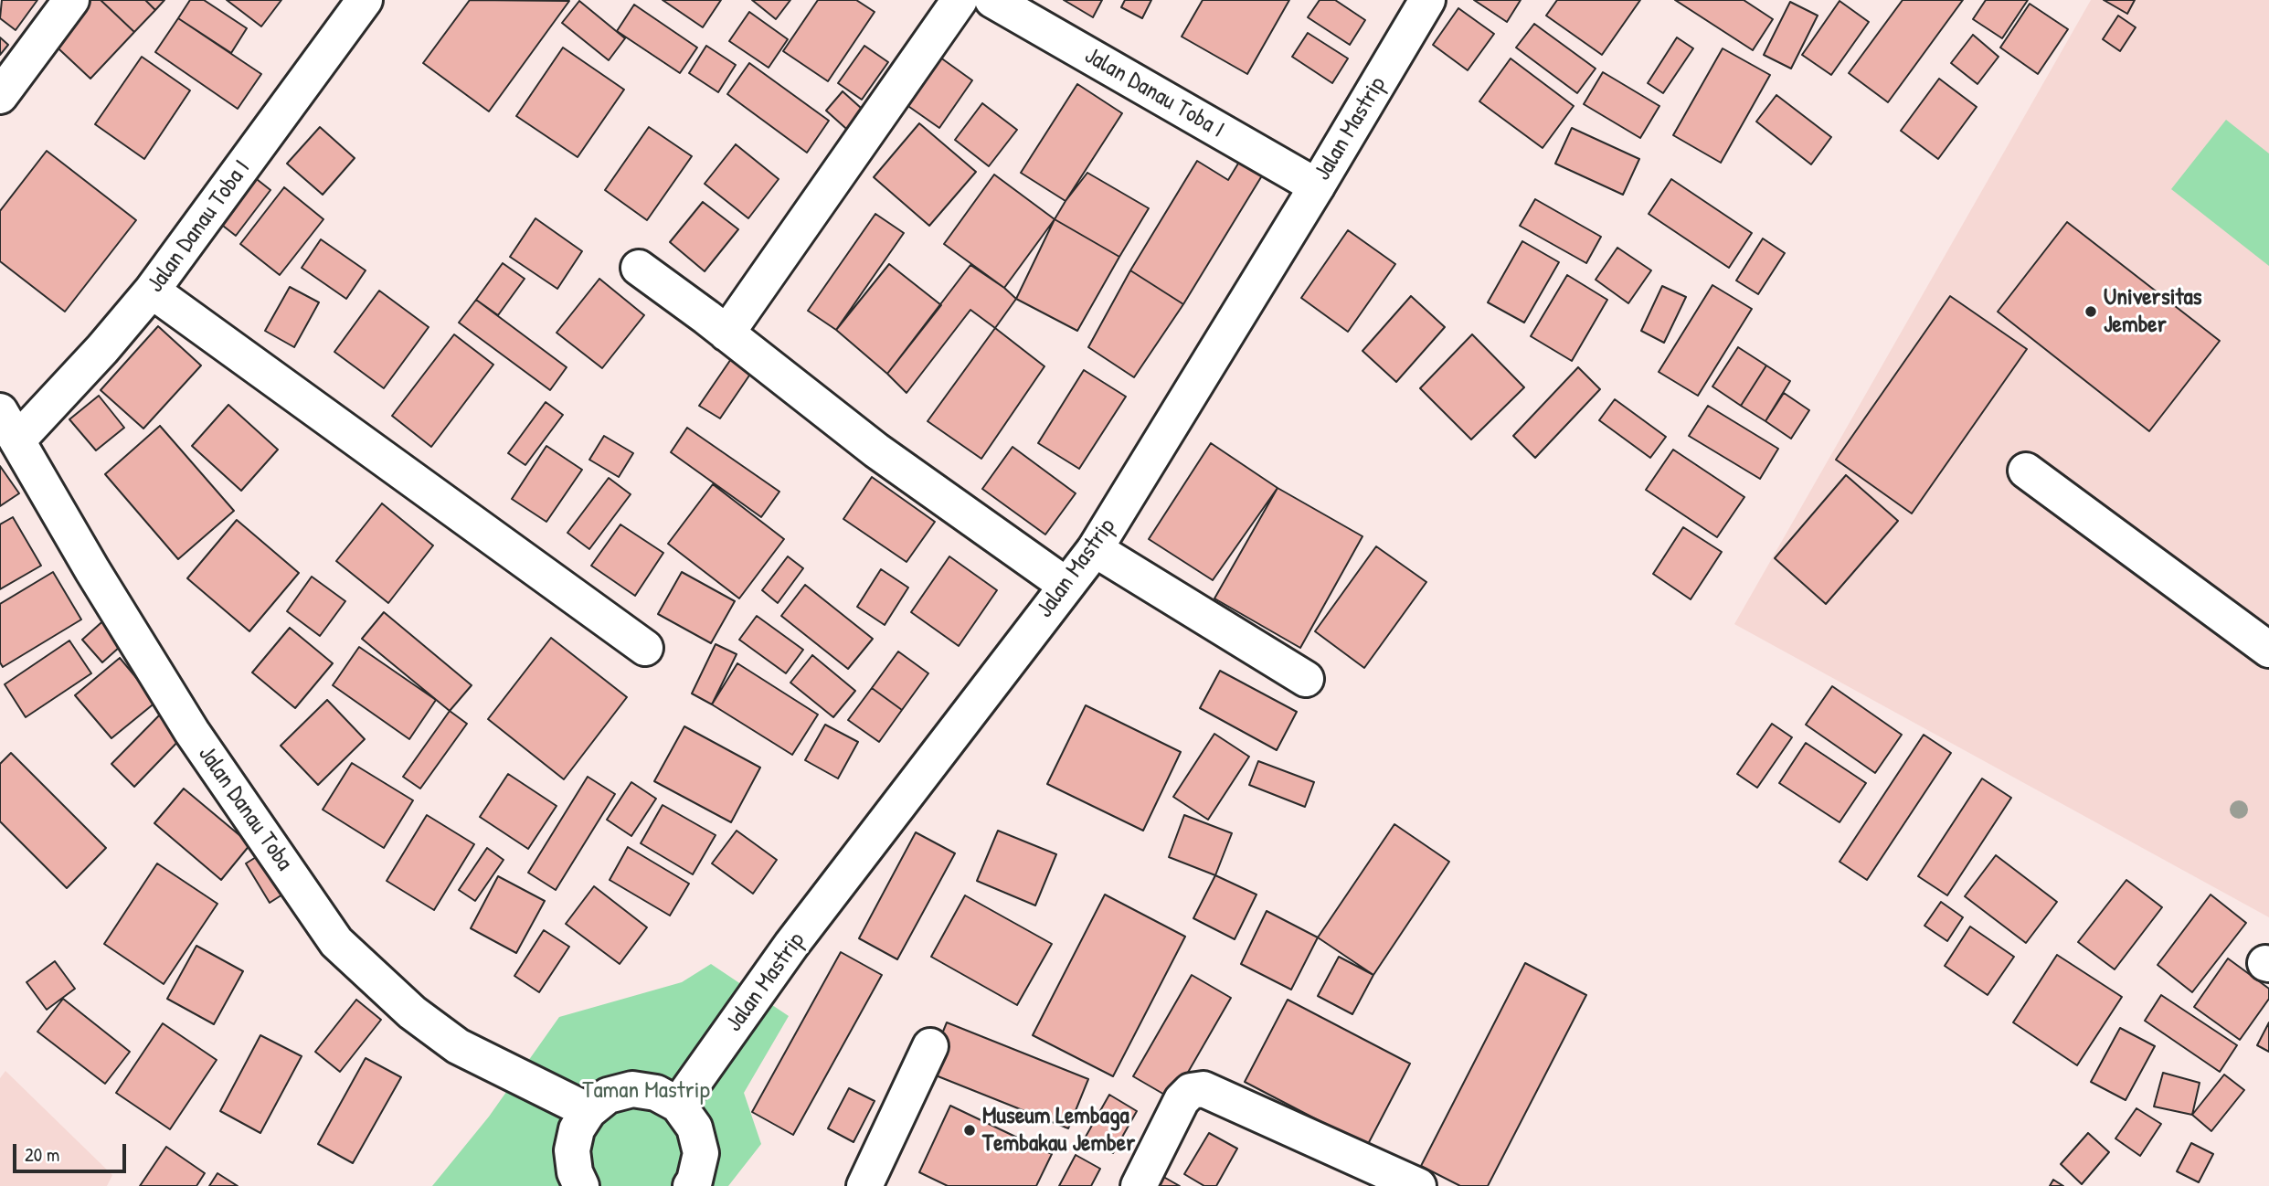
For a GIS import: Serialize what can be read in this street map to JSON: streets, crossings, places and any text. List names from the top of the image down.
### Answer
{
  "streets": {
    "street": ["Jalan Danau Toba I", "Jalan Mastrip", "Jalan Danau Toba"]
  },
  "crossings": [
    ["Jalan Danau Toba I", "Jalan Mastrip"],
    ["Jalan Danau Toba I", "Jalan Danau Toba"]
  ],
  "parks": ["Taman Mastrip"],
  "places": ["Universitas Jember", "Museum Lembaga Tembakau Jember"],
  "scale_bar": "20 m"
}
